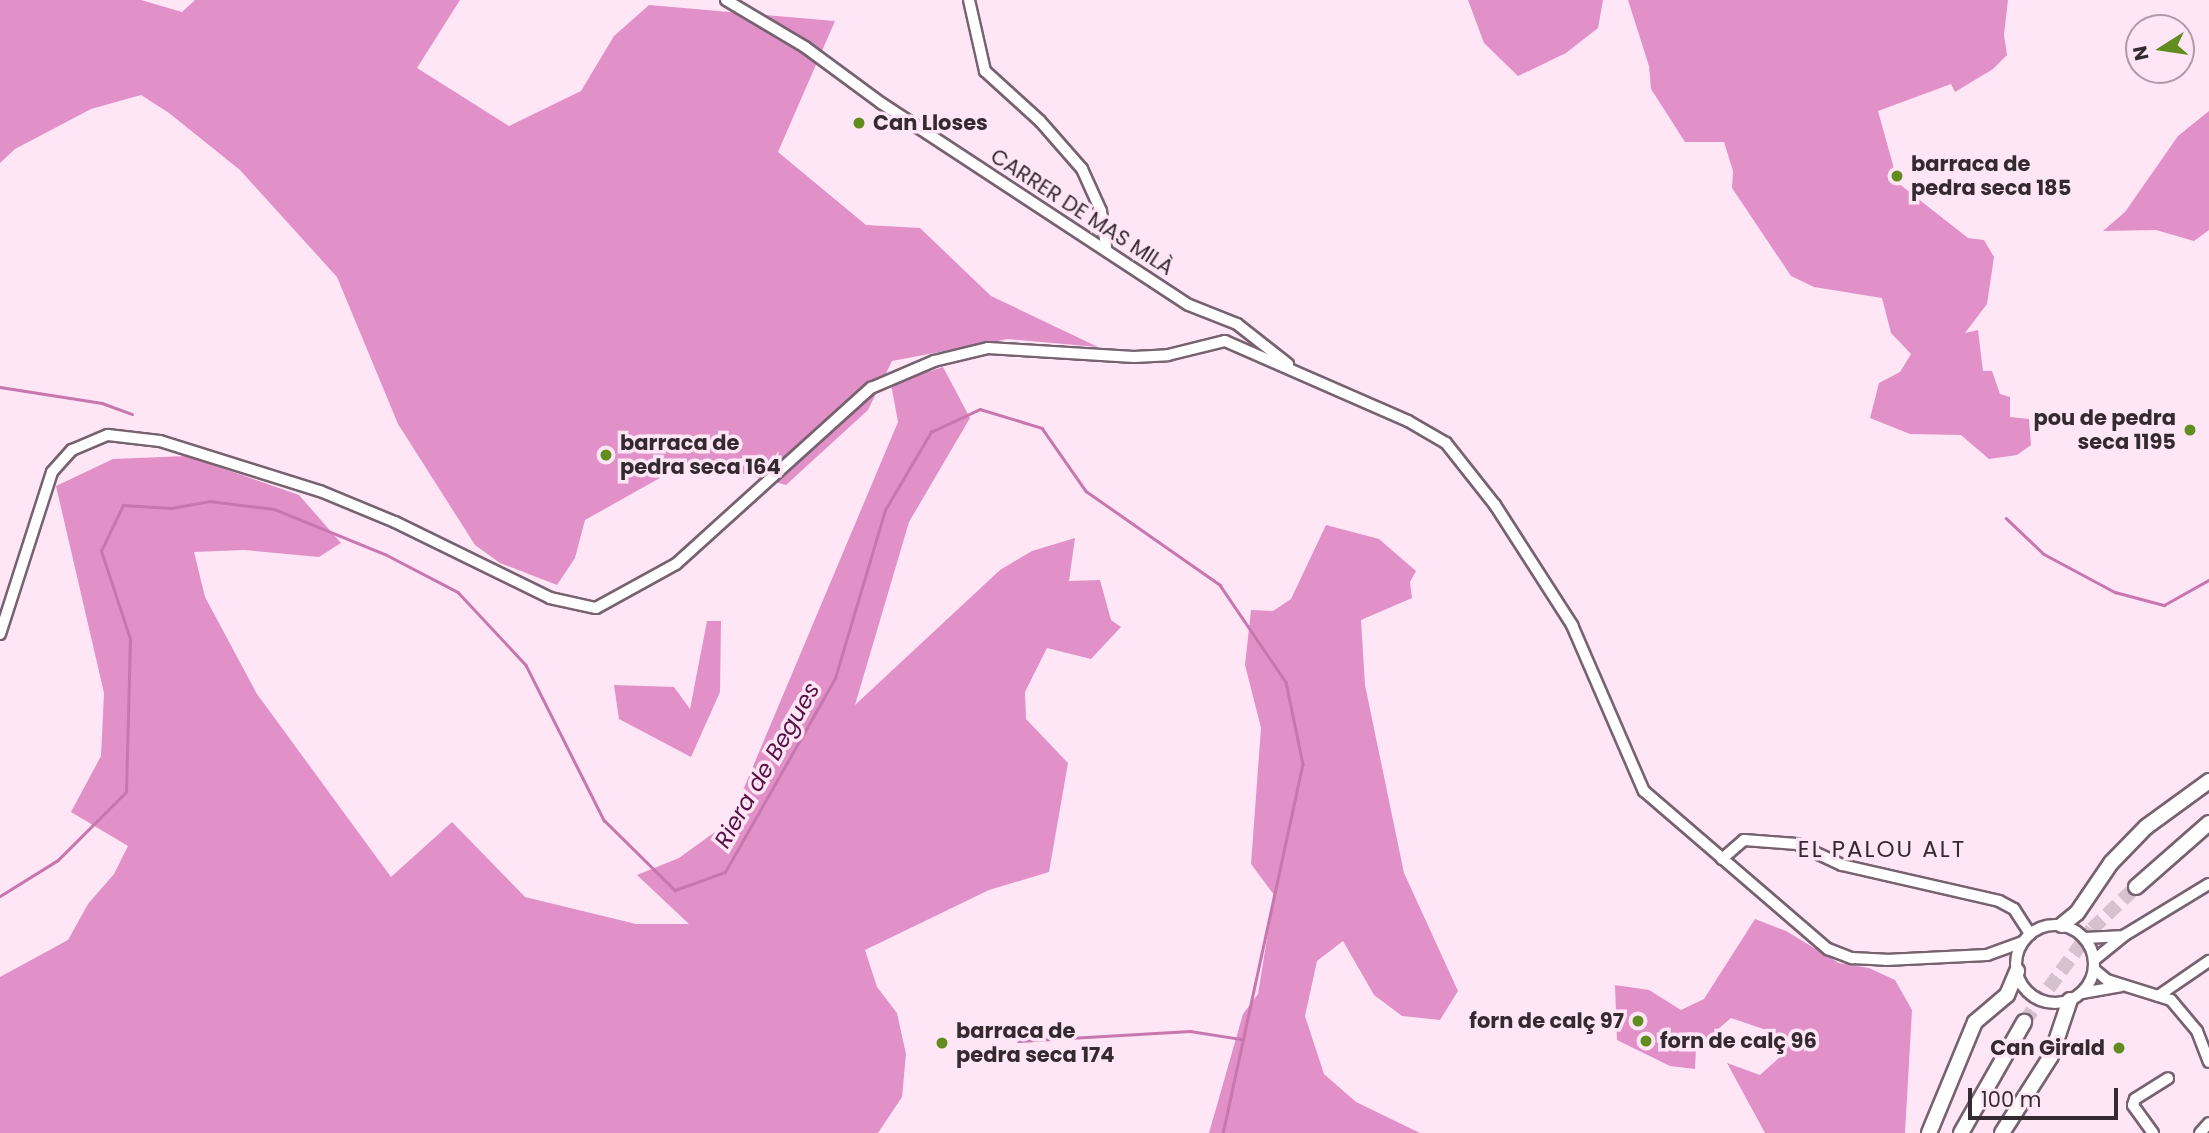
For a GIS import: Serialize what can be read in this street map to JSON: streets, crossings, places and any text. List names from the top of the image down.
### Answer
{
  "streets": {
    "street": ["CARRER DE MAS MILÀ"]
  },
  "districts": ["EL PALOU ALT"],
  "water": ["Riera de Begues"],
  "places": [
    "Can Lloses",
    "barraca de pedra seca 185",
    "pou de pedra seca 1195",
    "barraca de pedra seca 164",
    "forn de calç 97",
    "forn de calç 96",
    "barraca de pedra seca 174",
    "Can Girald"
  ],
  "scale_bar": "100 m",
  "north": "left"
}
